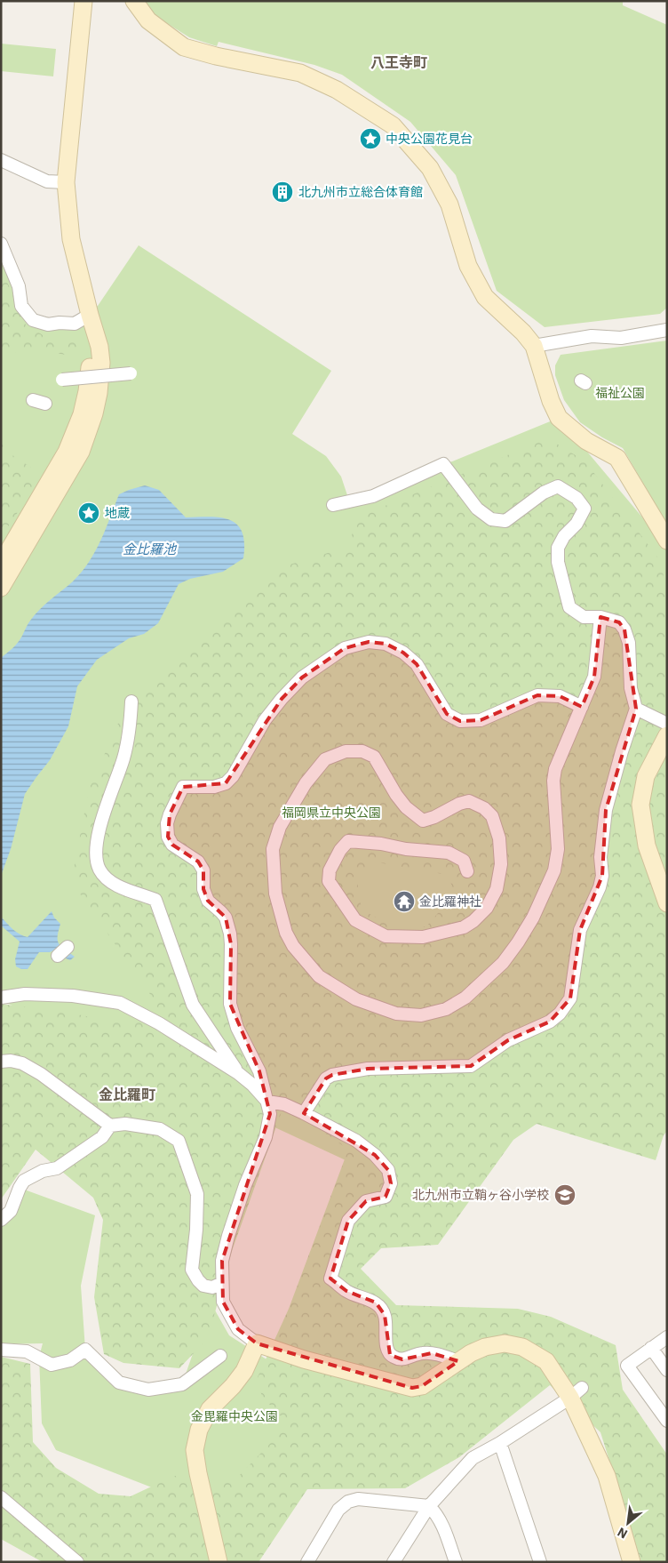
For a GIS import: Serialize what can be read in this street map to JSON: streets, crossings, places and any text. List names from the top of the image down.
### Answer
{
  "districts": ["八王寺町", "金比羅町"],
  "water": ["金比羅池"],
  "parks": ["福祉公園", "福岡県立中央公園", "金毘羅中央公園"],
  "places": {
    "place": ["中央公園花見台", "地蔵"],
    "building": ["北九州市立総合体育館"],
    "temple": ["金比羅神社"],
    "school or university": ["北九州市立鞘ヶ谷小学校"]
  },
  "north": "bottom left"
}
